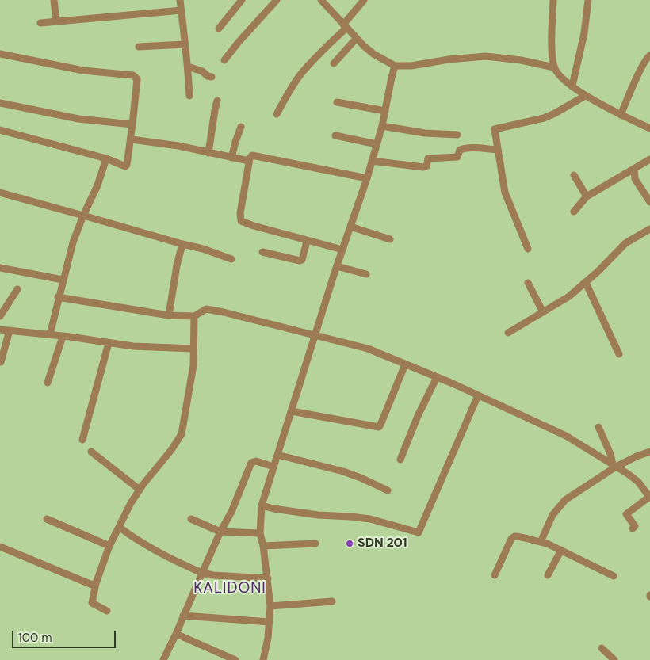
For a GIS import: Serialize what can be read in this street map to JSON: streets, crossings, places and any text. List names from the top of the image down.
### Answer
{
  "districts": ["KALIDONI"],
  "places": ["SDN 201"],
  "scale_bar": "100 m"
}
